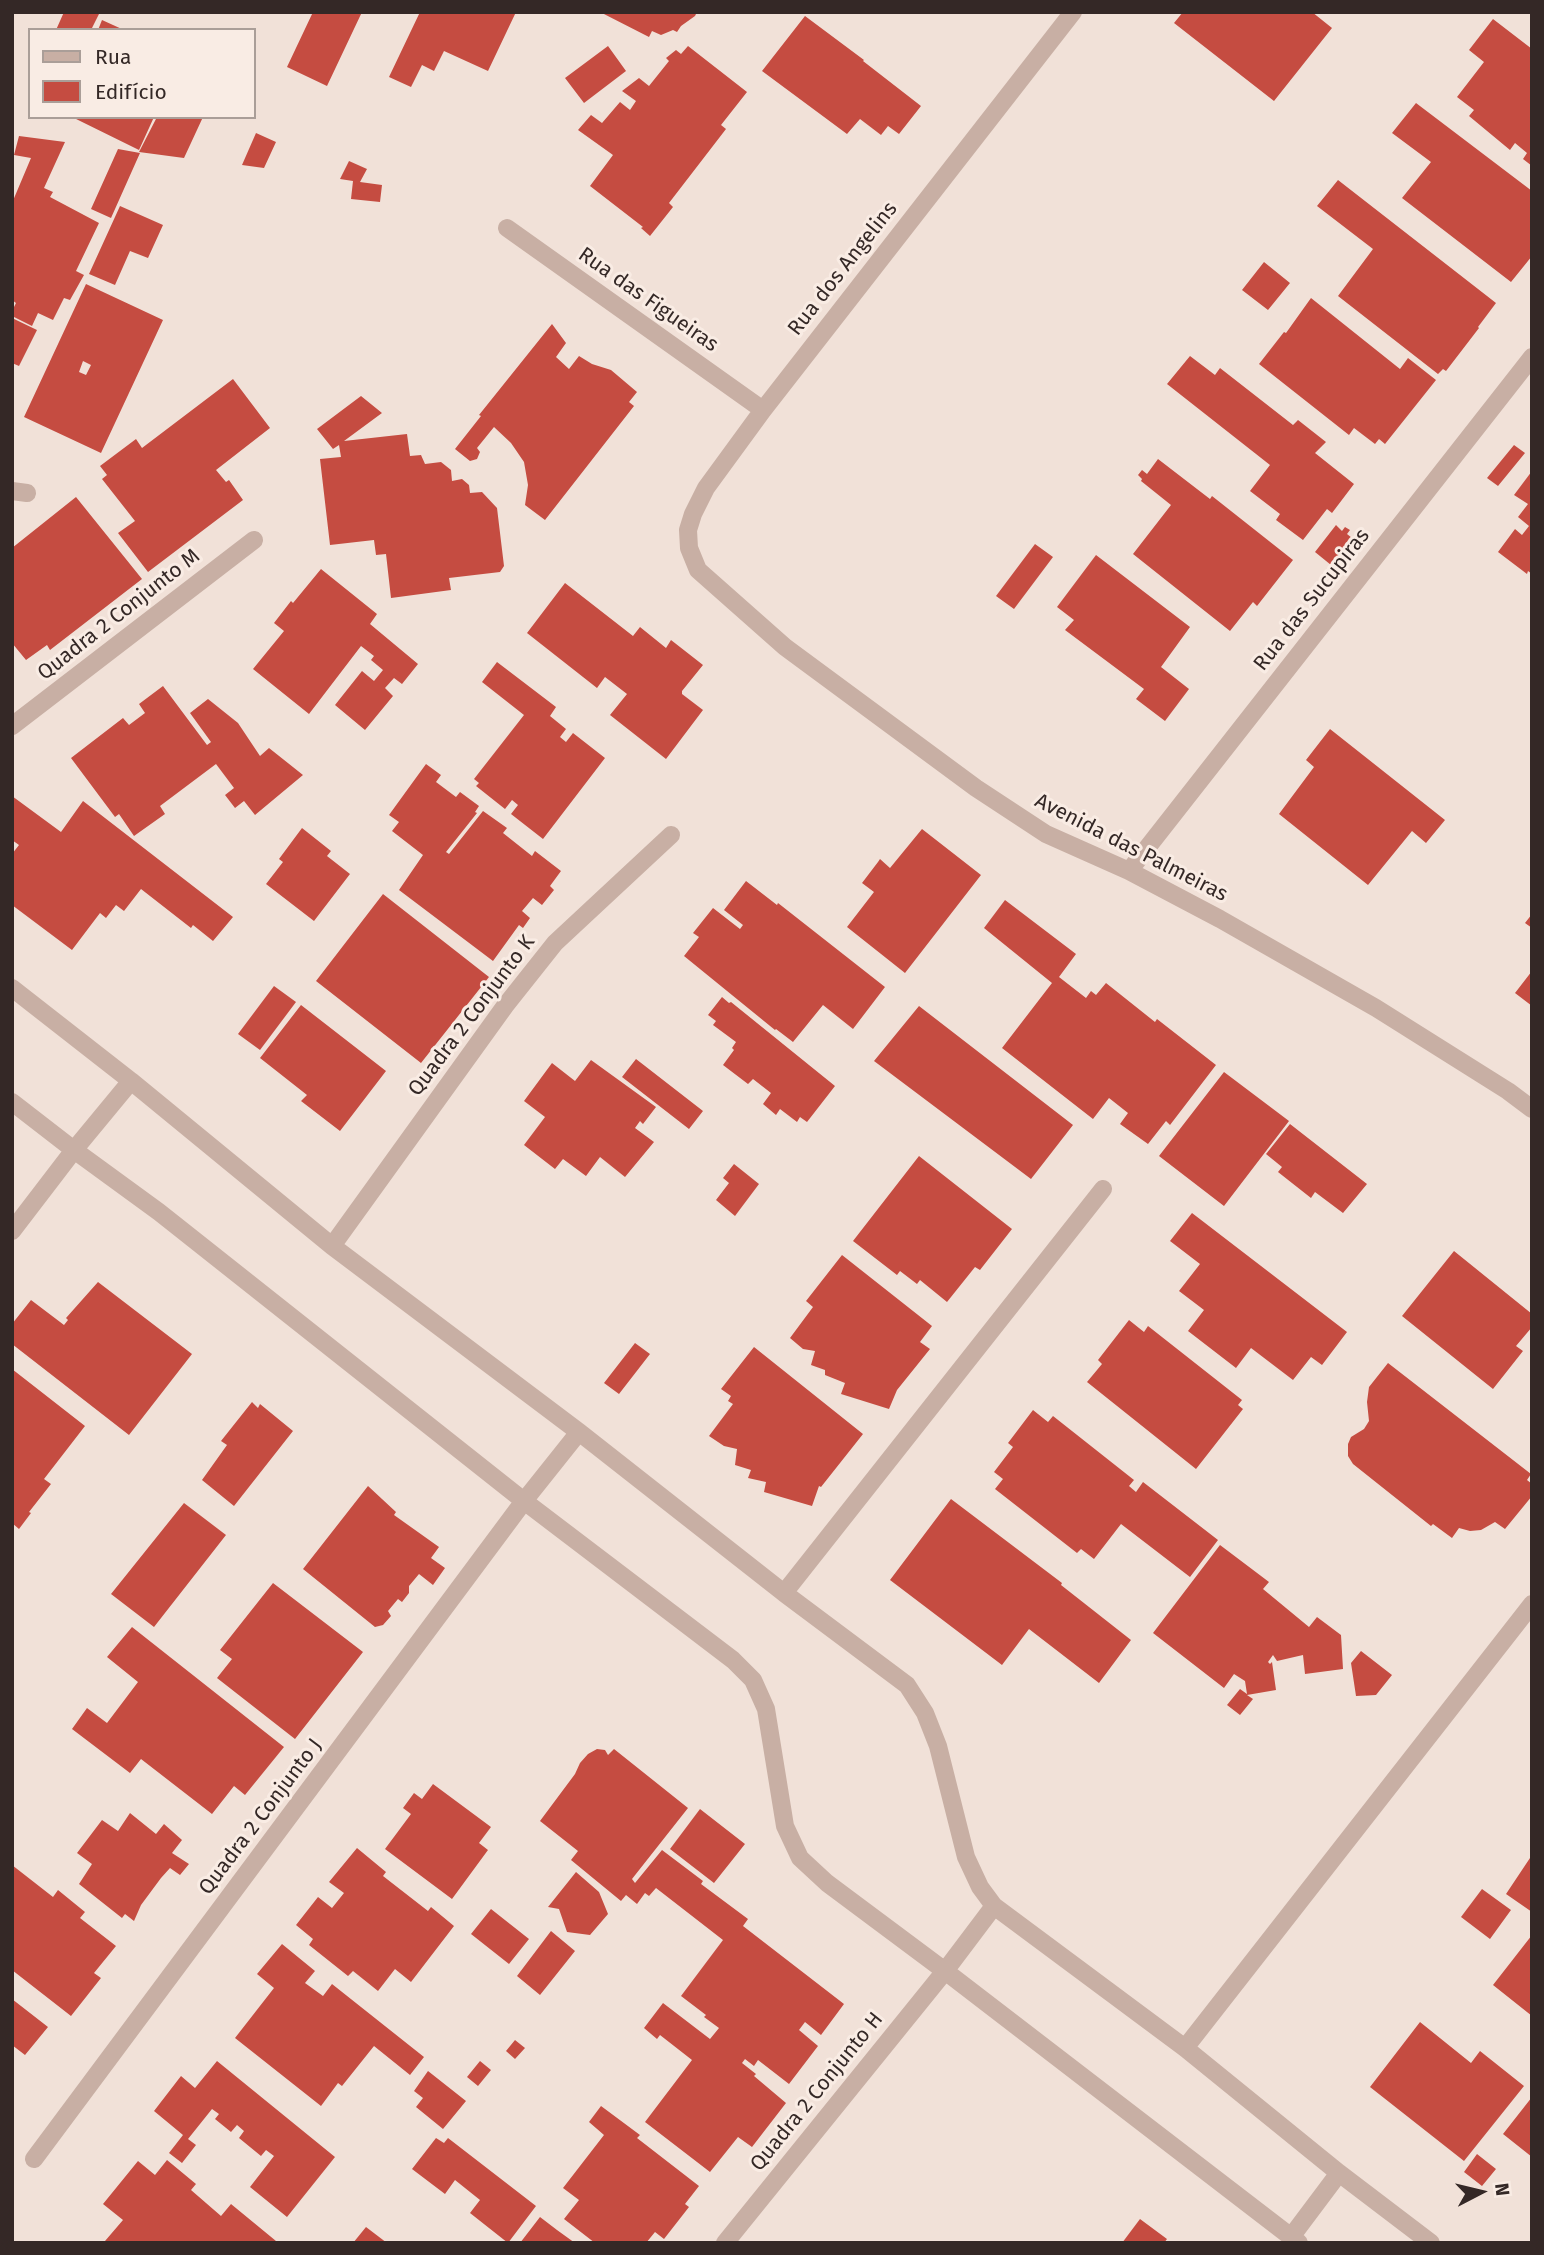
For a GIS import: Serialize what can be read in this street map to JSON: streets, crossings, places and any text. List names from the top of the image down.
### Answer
{
  "streets": {
    "street": [
      "Rua dos Angelins",
      "Rua das Figueiras",
      "Rua das Sucupiras",
      "Quadra 2 Conjunto M",
      "Avenida das Palmeiras",
      "Quadra 2 Conjunto K",
      "Quadra 2 Conjunto J",
      "Quadra 2 Conjunto H"
    ]
  },
  "crossings": [
    ["Rua dos Angelins", "Rua das Figueiras"],
    ["Rua dos Angelins", "Avenida das Palmeiras"],
    ["Rua das Sucupiras", "Avenida das Palmeiras"]
  ],
  "legend": ["Rua", "Edifício"],
  "north": "right"
}
